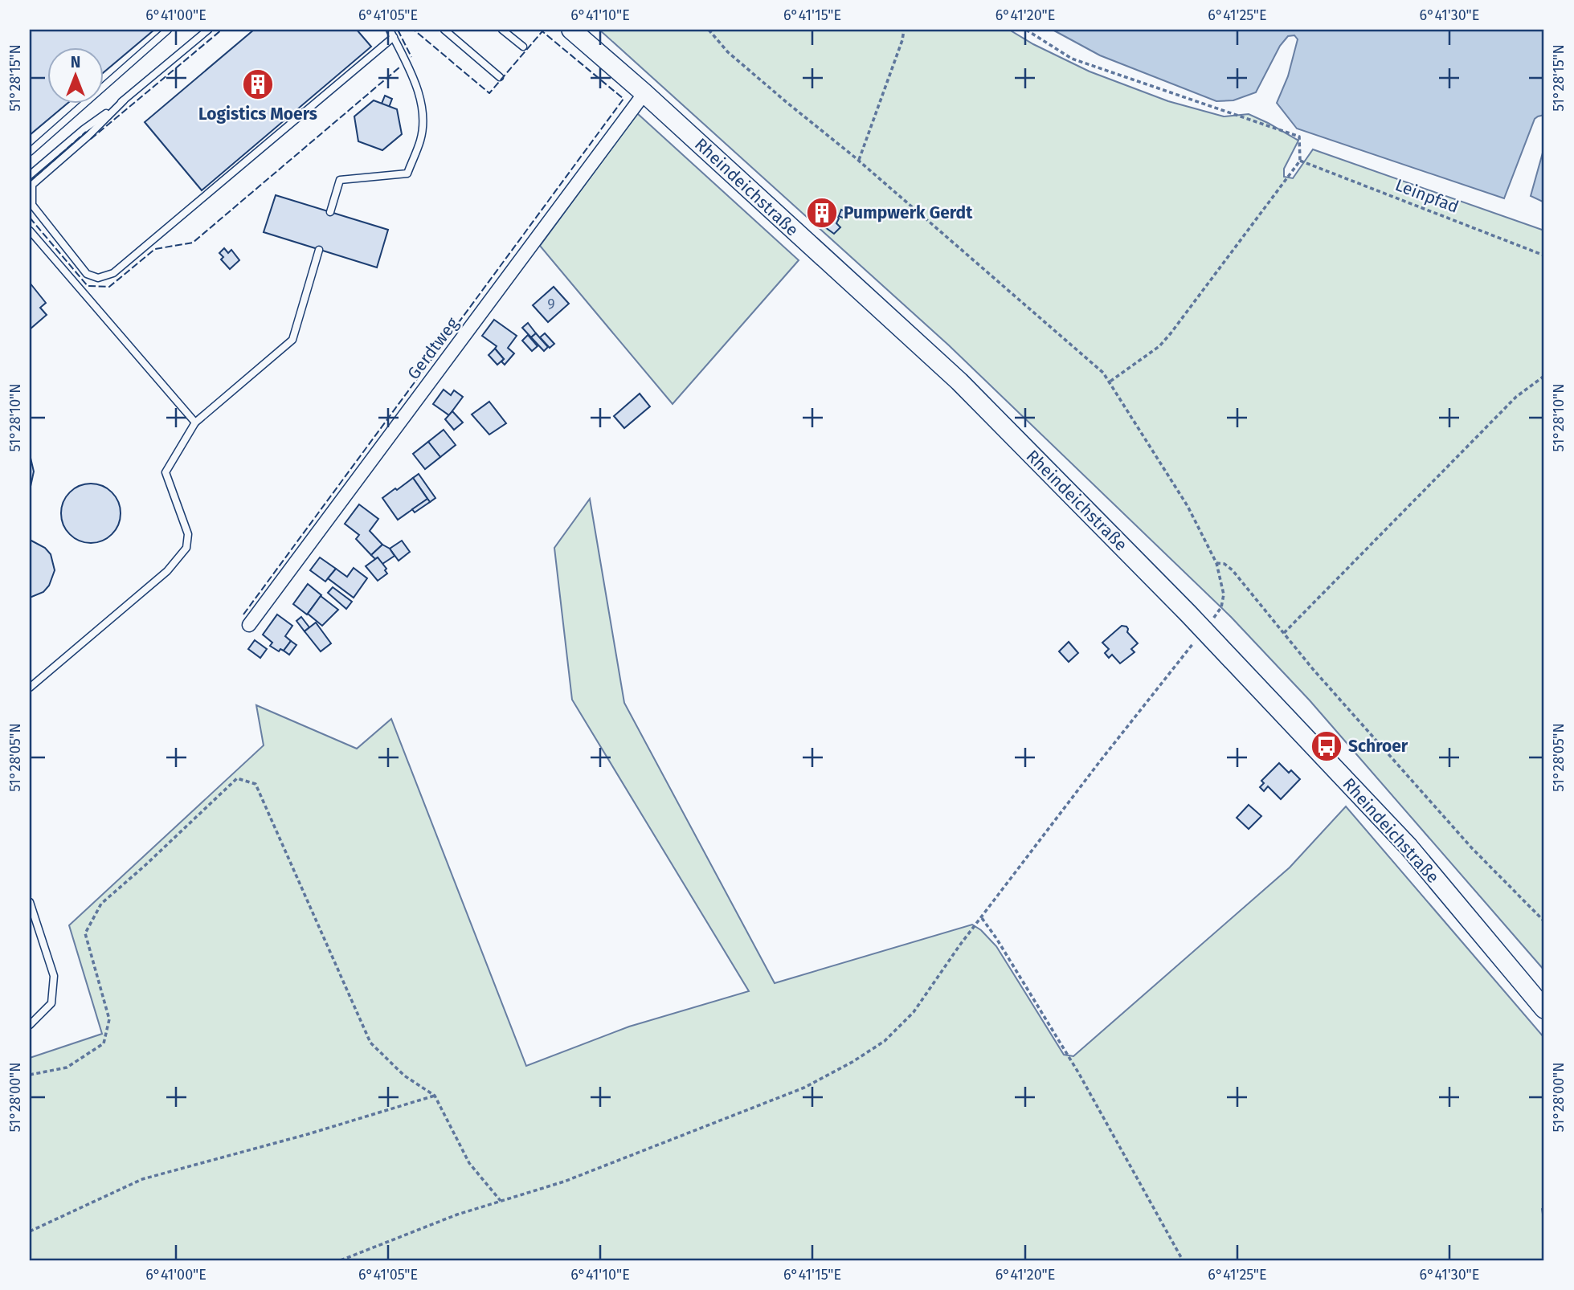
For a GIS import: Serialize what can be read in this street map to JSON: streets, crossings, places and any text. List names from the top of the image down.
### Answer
{
  "streets": {
    "main road": ["Rheindeichstraße"],
    "street": ["Gerdtweg"],
    "path": ["Leinpfad"]
  },
  "crossings": [
    ["Rheindeichstraße", "Gerdtweg"]
  ],
  "places": {
    "building": ["Logistics Moers", "Pumpwerk Gerdt"],
    "bus stop": ["Schroer"]
  },
  "house_numbers": ["9"],
  "north": "top",
  "coordinates": [
    "6°41'00\"E",
    "6°41'05\"E",
    "6°41'10\"E",
    "6°41'15\"E",
    "6°41'20\"E",
    "6°41'25\"E",
    "6°41'30\"E",
    "51°28'15\"N",
    "51°28'10\"N",
    "51°28'05\"N",
    "51°28'00\"N"
  ]
}
